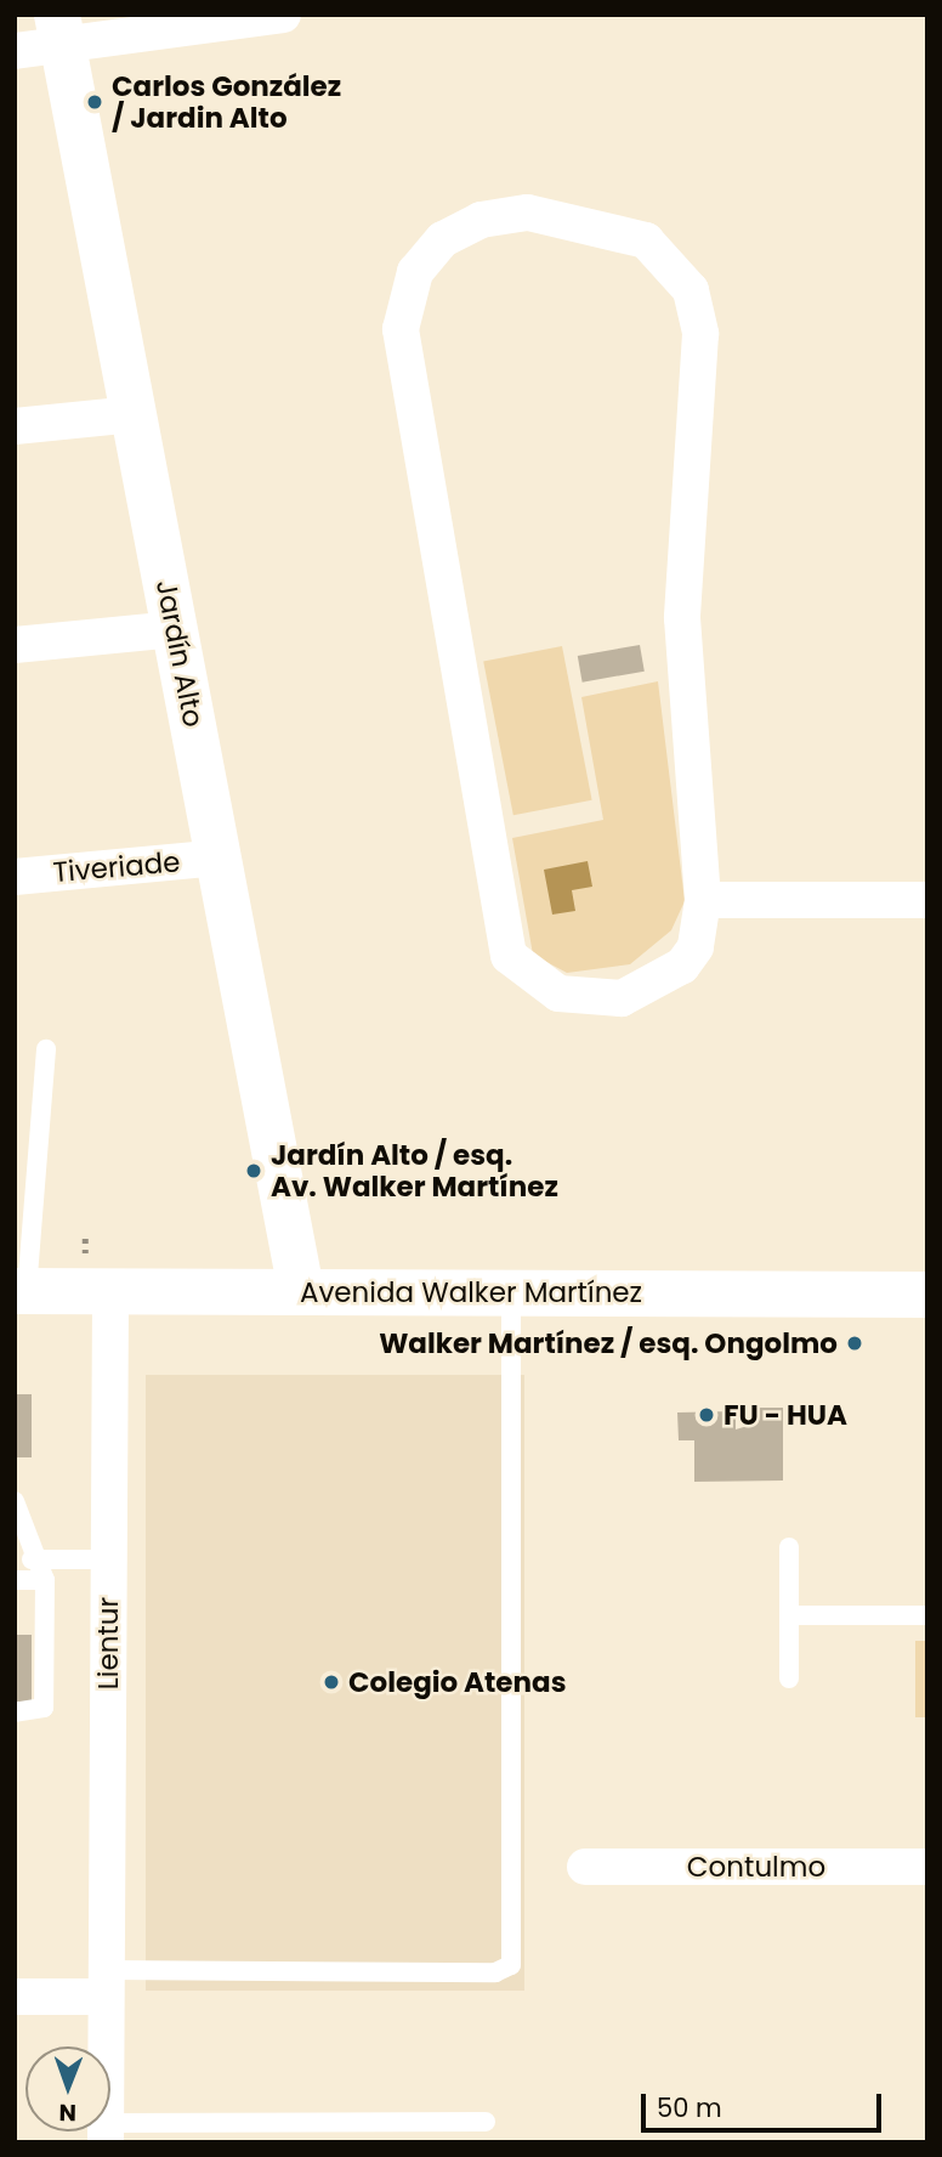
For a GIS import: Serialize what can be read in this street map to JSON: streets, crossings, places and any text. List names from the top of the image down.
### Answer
{
  "streets": {
    "street": [
      "Jardín Alto",
      "Tiveriade",
      "Avenida Walker Martínez",
      "Lientur",
      "Contulmo"
    ]
  },
  "crossings": [
    ["Jardín Alto", "Tiveriade"],
    ["Jardín Alto", "Avenida Walker Martínez"],
    ["Avenida Walker Martínez", "Lientur"]
  ],
  "places": [
    "Carlos González / Jardin Alto",
    "Jardín Alto / esq. Av. Walker Martínez",
    "Walker Martínez / esq. Ongolmo",
    "FU - HUA",
    "Colegio Atenas"
  ],
  "scale_bar": "50 m",
  "north": "bottom"
}
